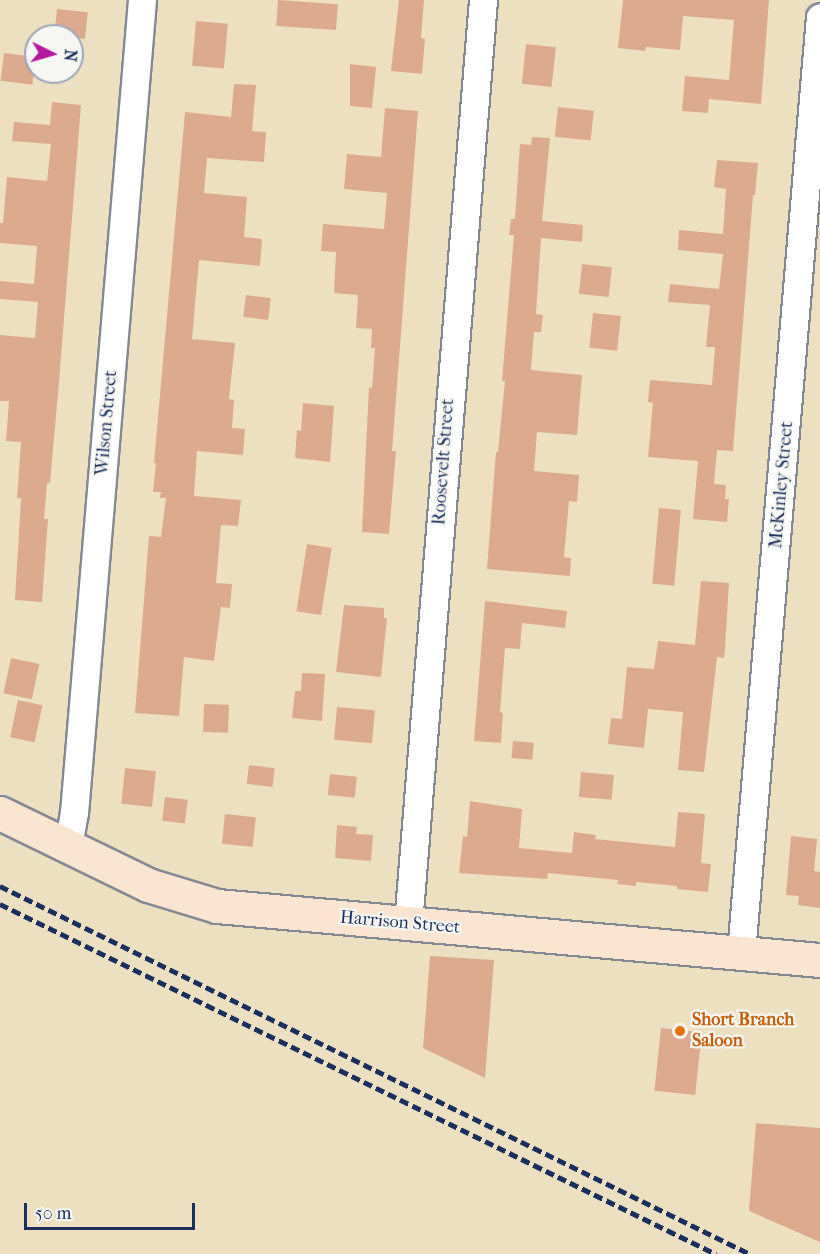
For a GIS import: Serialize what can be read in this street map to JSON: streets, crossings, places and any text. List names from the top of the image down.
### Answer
{
  "streets": {
    "main road": ["Harrison Street"],
    "street": ["Wilson Street", "Roosevelt Street", "McKinley Street"]
  },
  "crossings": [
    ["Wilson Street", "Harrison Street"],
    ["Roosevelt Street", "Harrison Street"],
    ["McKinley Street", "Harrison Street"]
  ],
  "places": ["Short Branch Saloon"],
  "scale_bar": "50 m",
  "north": "right"
}
